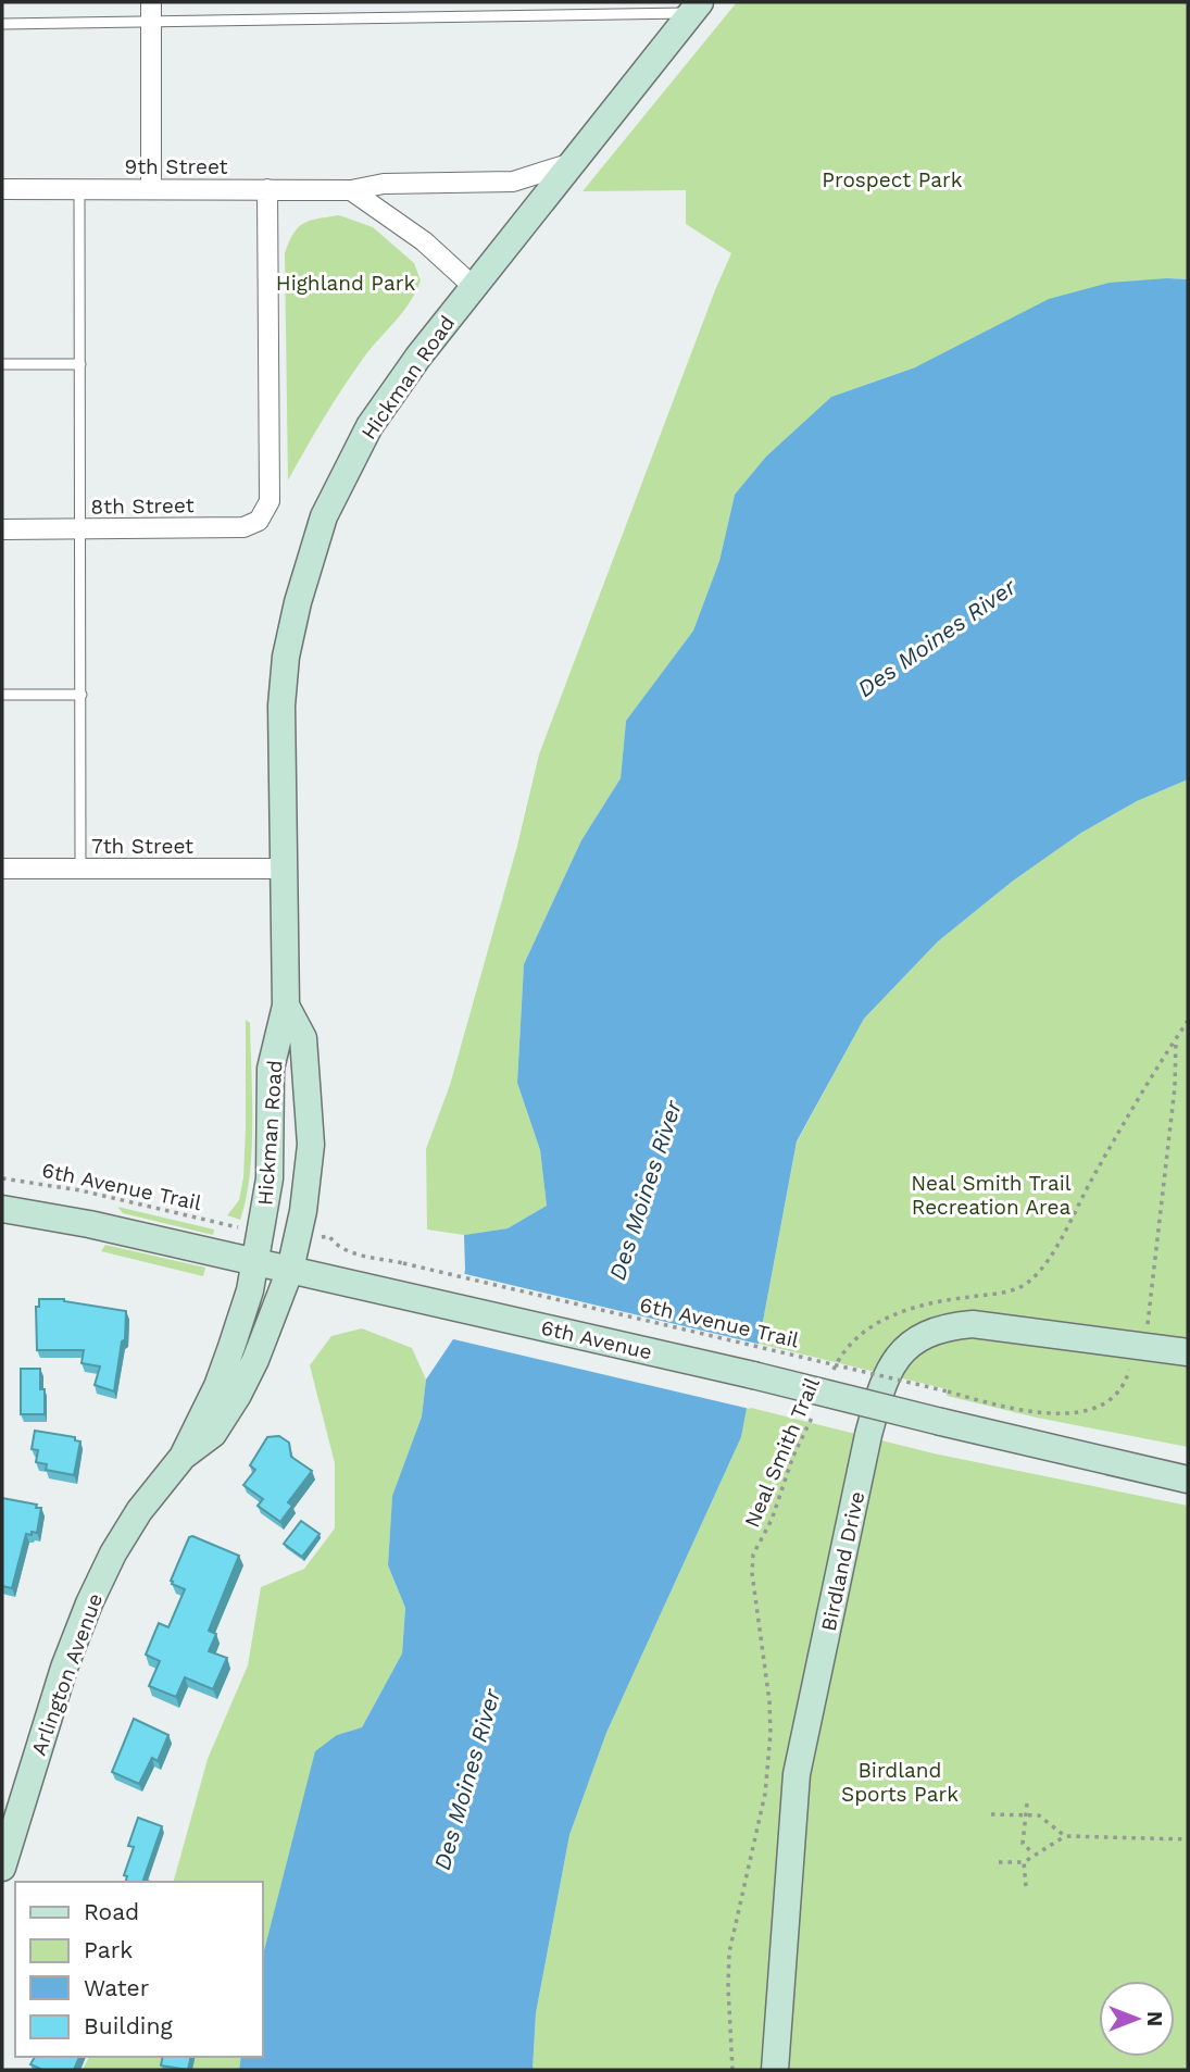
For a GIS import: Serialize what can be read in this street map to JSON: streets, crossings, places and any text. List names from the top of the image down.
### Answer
{
  "streets": {
    "main road": [
      "Hickman Road",
      "6th Avenue",
      "Birdland Drive",
      "Arlington Avenue"
    ],
    "street": ["9th Street", "8th Street", "7th Street"],
    "path": ["6th Avenue Trail", "Neal Smith Trail"]
  },
  "crossings": [
    ["9th Street", "Hickman Road"],
    ["9th Street", "8th Street"],
    ["Hickman Road", "7th Street"],
    ["Hickman Road", "6th Avenue"],
    ["Hickman Road", "Arlington Avenue"],
    ["6th Avenue", "Arlington Avenue"]
  ],
  "water": ["Des Moines River"],
  "parks": [
    "Prospect Park",
    "Highland Park",
    "Neal Smith Trail Recreation Area",
    "Birdland Sports Park"
  ],
  "legend": [
    "Road",
    "Park",
    "Water",
    "Building"
  ],
  "north": "right"
}
